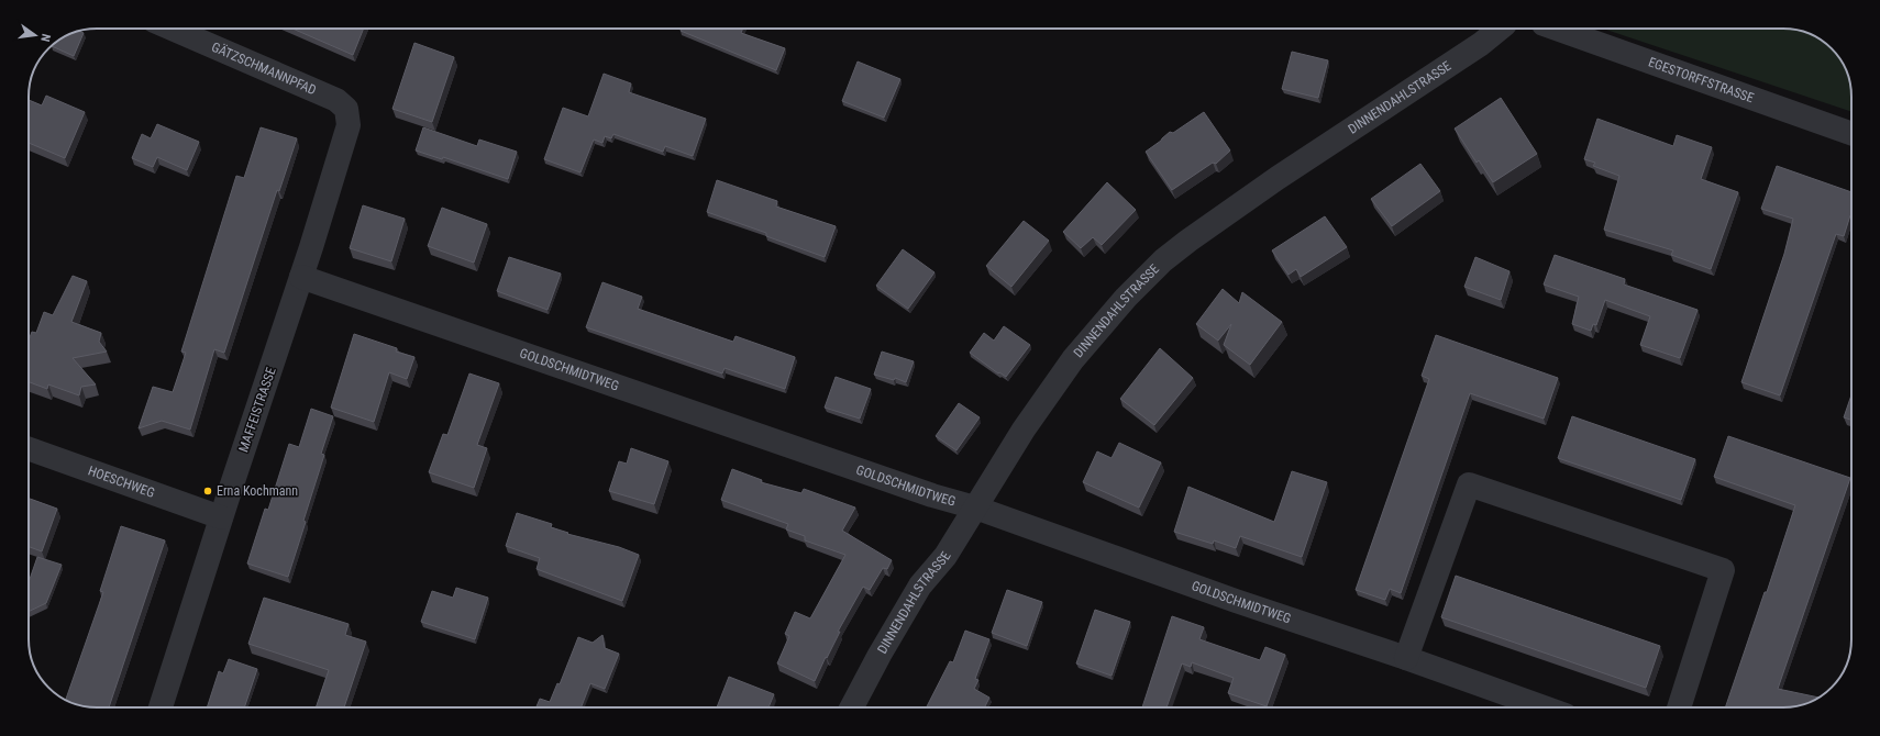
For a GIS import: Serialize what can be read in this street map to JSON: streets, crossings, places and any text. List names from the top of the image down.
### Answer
{
  "streets": {
    "street": [
      "GÄTZSCHMANNPFAD",
      "EGESTORFFSTRASSE",
      "DINNENDAHLSTRASSE",
      "GOLDSCHMIDTWEG",
      "MAFFEISTRASSE",
      "HOESCHWEG"
    ]
  },
  "crossings": [
    ["GÄTZSCHMANNPFAD", "MAFFEISTRASSE"],
    ["DINNENDAHLSTRASSE", "GOLDSCHMIDTWEG"],
    ["GOLDSCHMIDTWEG", "MAFFEISTRASSE"],
    ["MAFFEISTRASSE", "HOESCHWEG"]
  ],
  "places": ["Erna Kochmann"],
  "north": "right"
}
